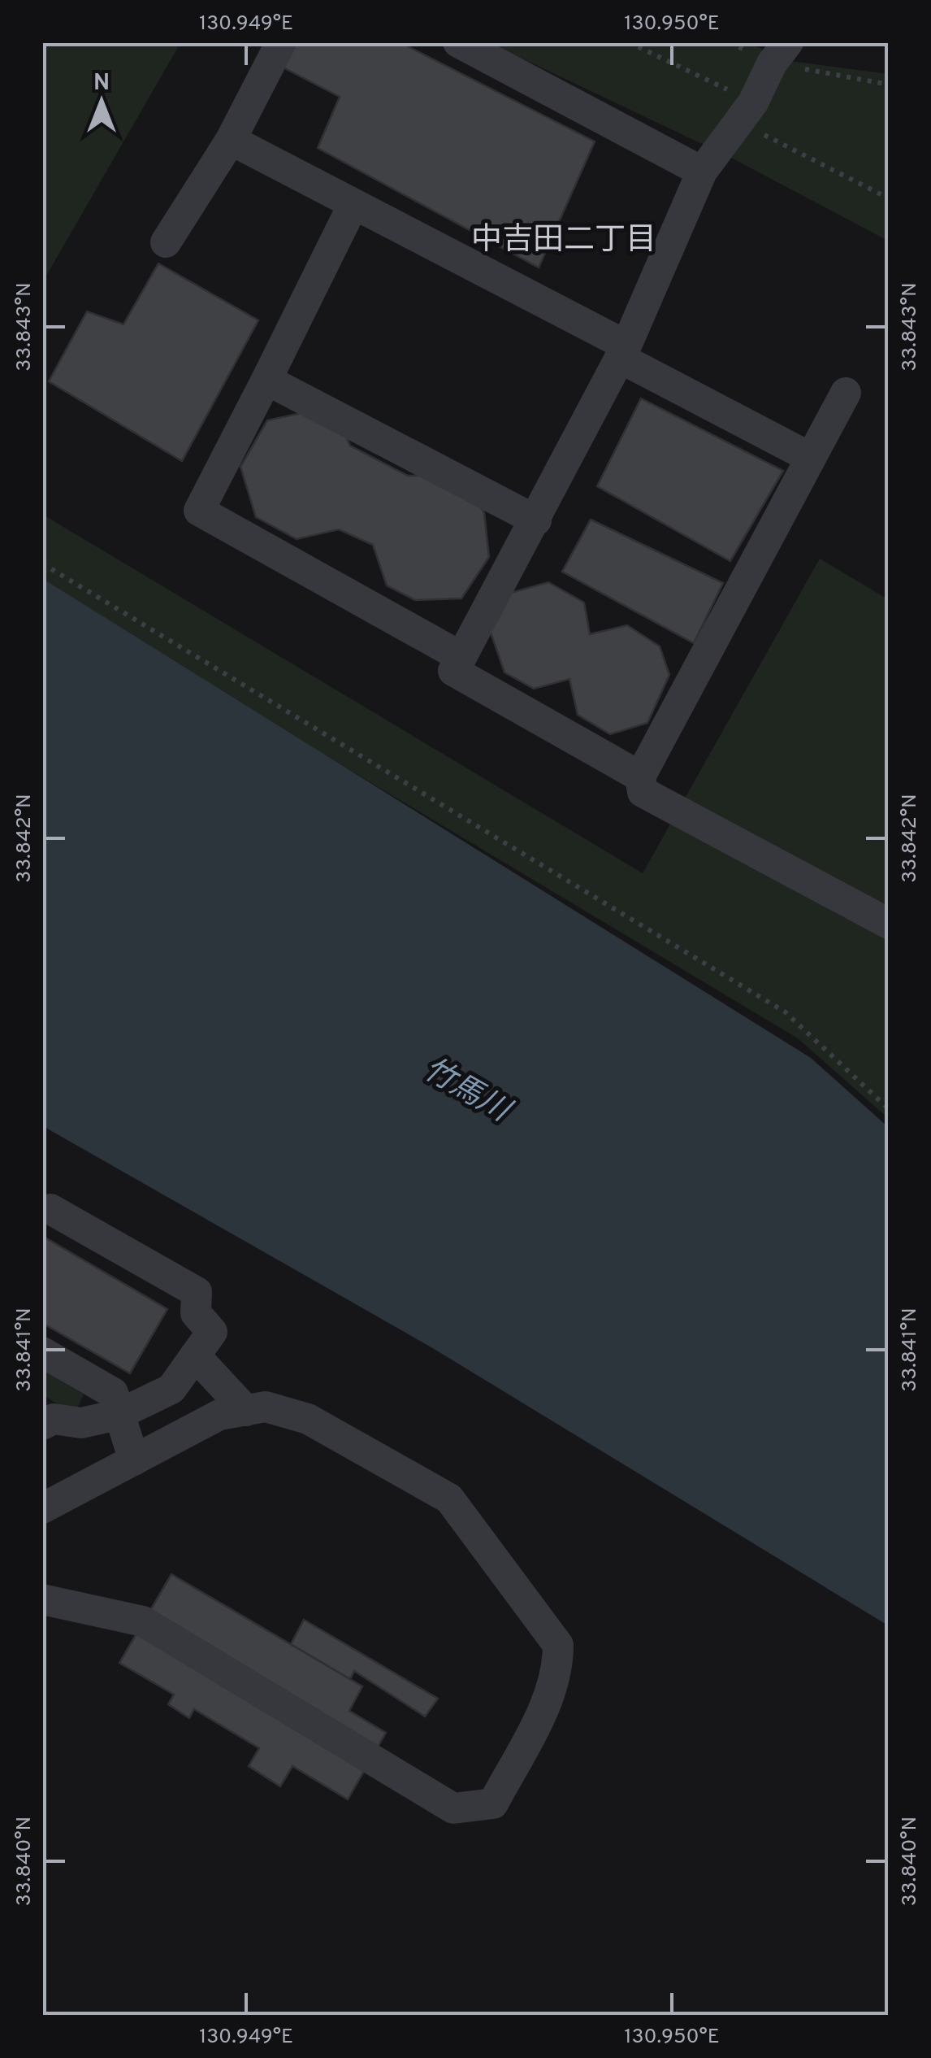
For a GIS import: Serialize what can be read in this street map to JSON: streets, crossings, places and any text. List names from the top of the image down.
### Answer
{
  "districts": ["中吉田二丁目"],
  "water": ["竹馬川"],
  "north": "top",
  "coordinates": [
    "130.949°E",
    "130.950°E",
    "33.843°N",
    "33.842°N",
    "33.841°N",
    "33.840°N"
  ]
}
